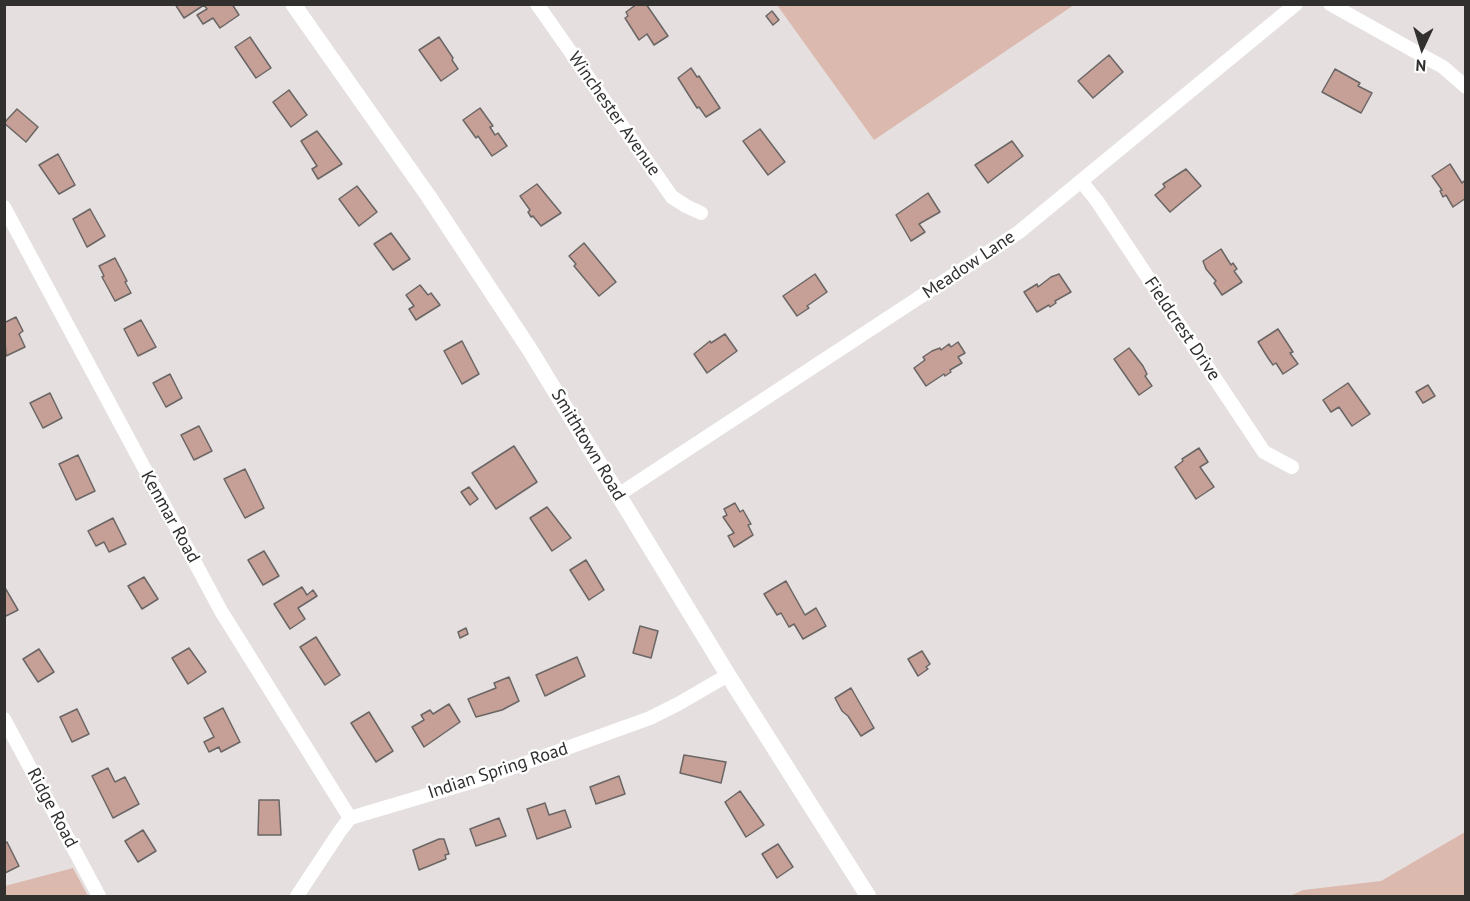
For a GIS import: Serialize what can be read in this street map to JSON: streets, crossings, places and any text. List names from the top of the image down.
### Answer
{
  "streets": {
    "street": [
      "Winchester Avenue",
      "Meadow Lane",
      "Fieldcrest Drive",
      "Smithtown Road",
      "Kenmar Road",
      "Indian Spring Road",
      "Ridge Road"
    ]
  },
  "crossings": [
    ["Meadow Lane", "Fieldcrest Drive"],
    ["Meadow Lane", "Smithtown Road"],
    ["Smithtown Road", "Indian Spring Road"],
    ["Kenmar Road", "Indian Spring Road"]
  ],
  "north": "bottom"
}
